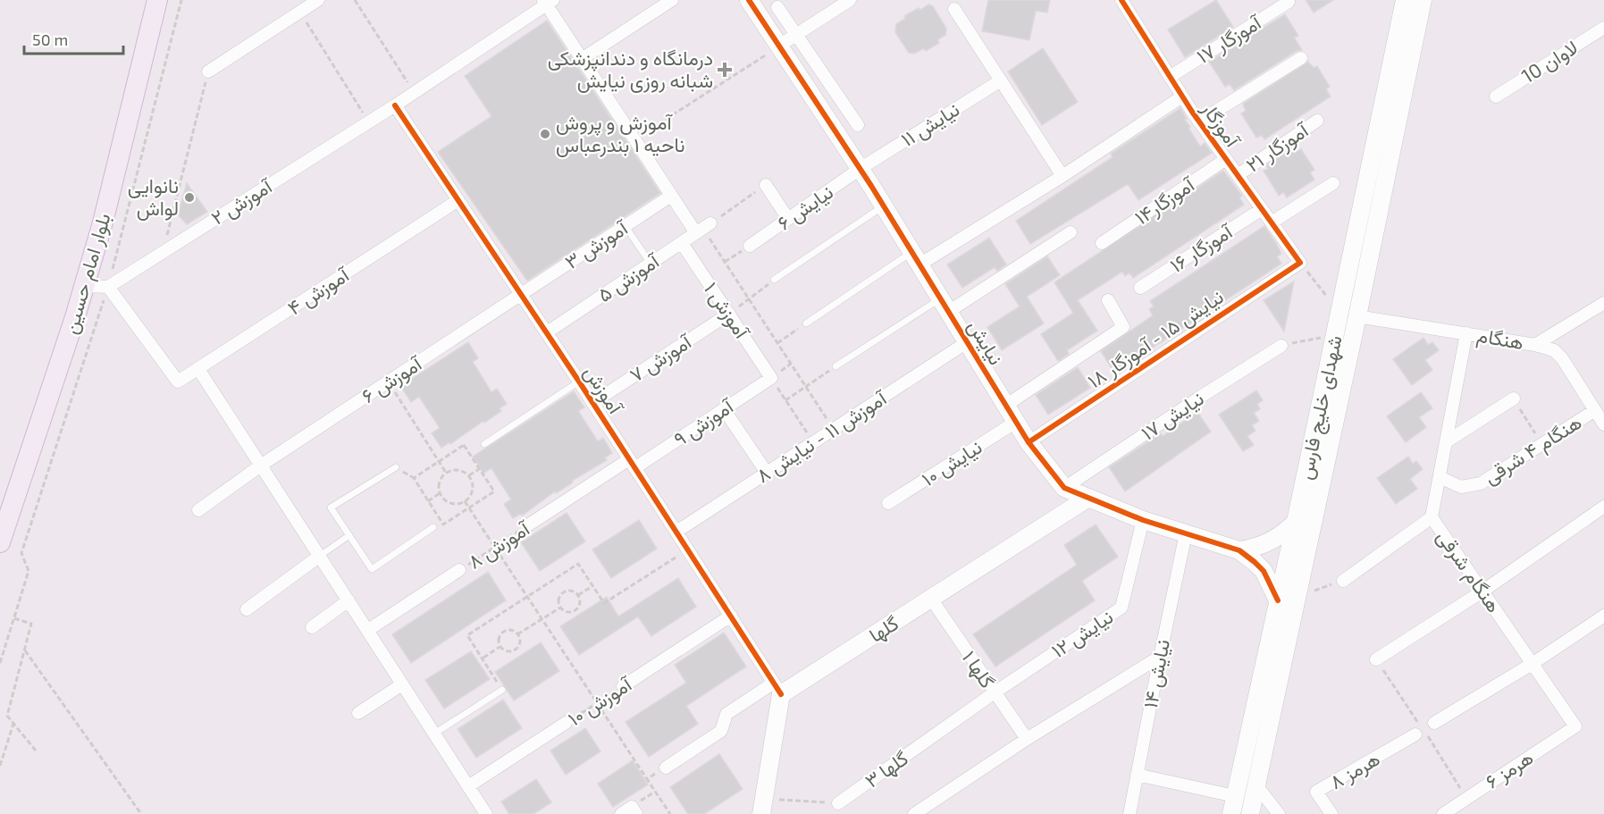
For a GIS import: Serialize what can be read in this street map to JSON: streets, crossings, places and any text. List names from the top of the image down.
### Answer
{
  "streets": {
    "main road": [
      "بلوار امام حسین",
      "نیایش",
      "شهدای خلیج فارس",
      "گلها"
    ],
    "street": [
      "آموزگار ۱۷",
      "لاوان 10",
      "نیایش ۱۱",
      "آموزگار",
      "آموزگار ۲۱",
      "آموزگار۱۴",
      "آموزش ۲",
      "نیایش ۶",
      "آموزش ۳",
      "آموزگار ۱۶",
      "آموزش ۵",
      "آموزش ۴",
      "آموزش ۱",
      "نیایش ۱۵ - آموزگار ۱۸",
      "هنگام",
      "آموزش ۷",
      "آموزش ۶",
      "آموزش",
      "نیایش ۱۷",
      "آموزش ۹",
      "آموزش ۱۱ - نیایش ۸",
      "هنگام ۴ شرقی",
      "نیایش ۱۰",
      "آموزش ۸",
      "هنگام شرقی",
      "نیایش ۱۲",
      "گلها ۱",
      "نیایش ۱۴",
      "آموزش ۱۰",
      "گلها ۳",
      "هرمز ۶",
      "هرمز ۸"
    ]
  },
  "crossings": [
    ["آموزگار ۱۷", "آموزگار"],
    ["نیایش ۱۱", "نیایش ۶"],
    ["نیایش ۱۱", "نیایش"],
    ["آموزگار", "آموزگار ۲۱"],
    ["آموزگار", "آموزگار۱۴"],
    ["آموزگار", "آموزگار ۱۶"],
    ["آموزگار", "نیایش ۱۵ - آموزگار ۱۸"],
    ["آموزش ۲", "آموزش ۴"],
    ["آموزش ۲", "آموزش"],
    ["نیایش ۶", "نیایش"],
    ["آموزش ۳", "آموزش ۶"],
    ["آموزش ۳", "آموزش"],
    ["آموزش ۵", "آموزش ۱"],
    ["آموزش ۵", "آموزش"],
    ["آموزش ۴", "آموزش"],
    ["آموزش ۱", "آموزش ۷"],
    ["آموزش ۱", "آموزش ۹"],
    ["نیایش ۱۵ - آموزگار ۱۸", "نیایش"],
    ["هنگام", "شهدای خلیج فارس"],
    ["هنگام", "هنگام ۴ شرقی"],
    ["هنگام", "هنگام شرقی"],
    ["نیایش", "شهدای خلیج فارس"],
    ["نیایش", "نیایش ۱۷"],
    ["نیایش", "آموزش ۱۱ - نیایش ۸"],
    ["نیایش", "نیایش ۱۰"],
    ["نیایش", "گلها"],
    ["نیایش", "نیایش ۱۲"],
    ["نیایش", "نیایش ۱۴"],
    ["آموزش ۷", "آموزش"],
    ["آموزش ۶", "آموزش"],
    ["آموزش", "آموزش ۹"],
    ["آموزش", "آموزش ۱۱ - نیایش ۸"],
    ["آموزش", "آموزش ۸"],
    ["آموزش", "گلها"],
    ["آموزش", "آموزش ۱۰"],
    ["آموزش ۹", "آموزش ۸"],
    ["هنگام ۴ شرقی", "هنگام شرقی"],
    ["هنگام شرقی", "هرمز ۶"],
    ["گلها", "گلها ۱"],
    ["نیایش ۱۲", "گلها ۱"],
    ["نیایش ۱۲", "گلها ۳"],
    ["گلها ۱", "گلها ۳"]
  ],
  "places": {
    "health": ["درمانگاه و دندانپزشکی شبانه روزی نیایش"],
    "other": ["آموزش و پروش ناحیه ۱ بندرعباس", "نانوایی لواش"]
  },
  "scale_bar": "50 m"
}
